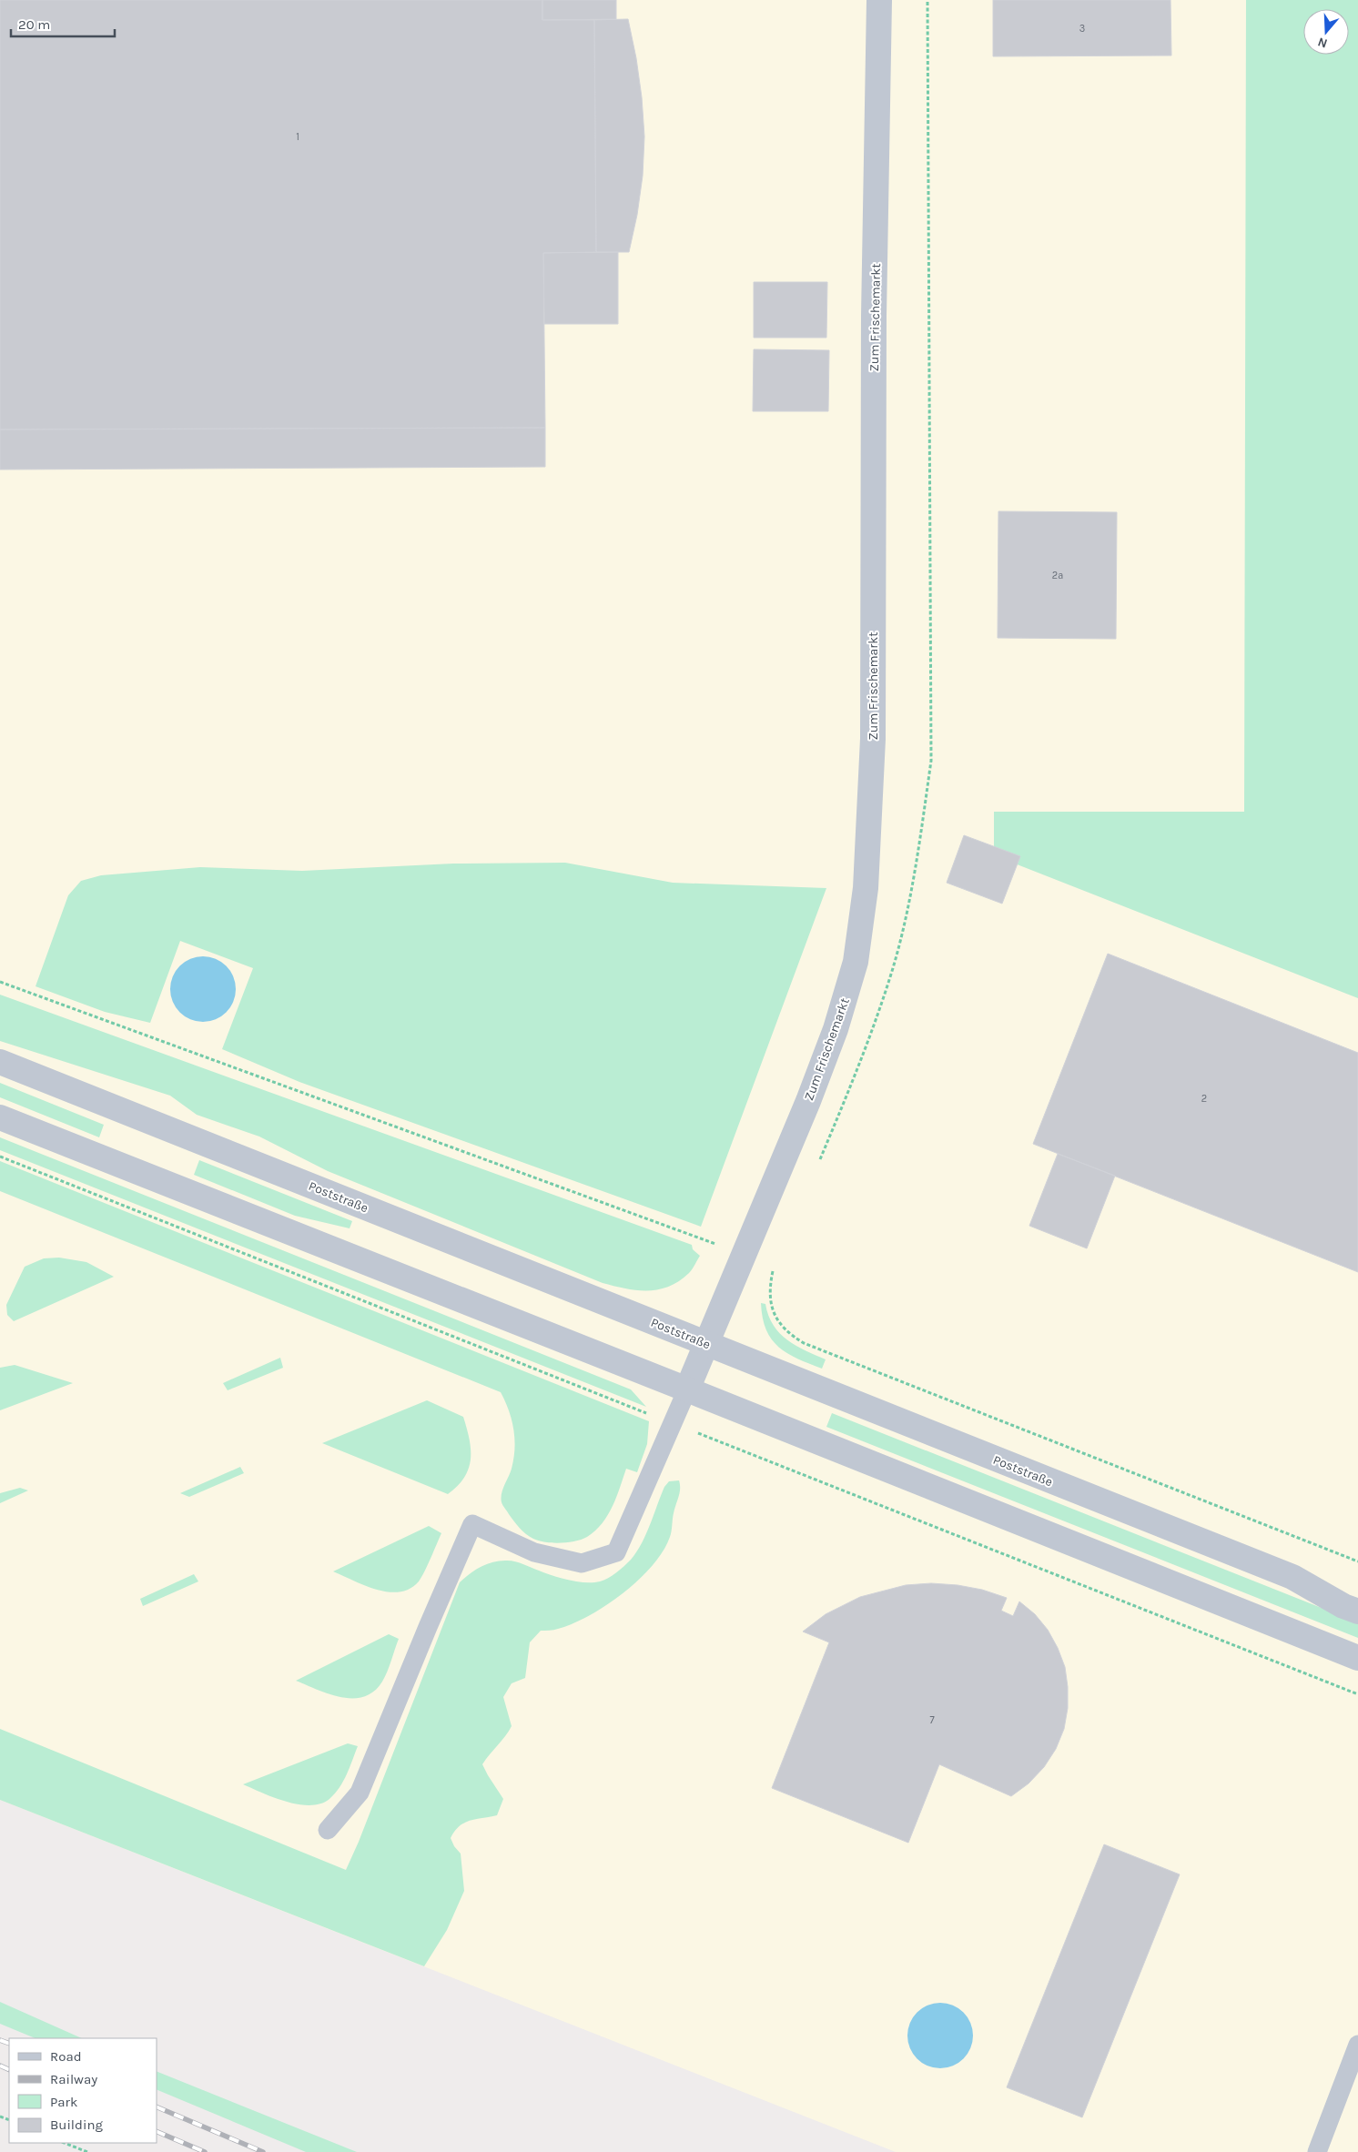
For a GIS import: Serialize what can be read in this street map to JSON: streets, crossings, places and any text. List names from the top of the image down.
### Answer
{
  "streets": {
    "street": ["Zum Frischemarkt", "Poststraße"]
  },
  "crossings": [
    ["Zum Frischemarkt", "Poststraße"]
  ],
  "house_numbers": [
    "3",
    "1",
    "2a",
    "2",
    "7"
  ],
  "legend": [
    "Road",
    "Railway",
    "Park",
    "Building"
  ],
  "scale_bar": "20 m",
  "north": "bottom"
}
